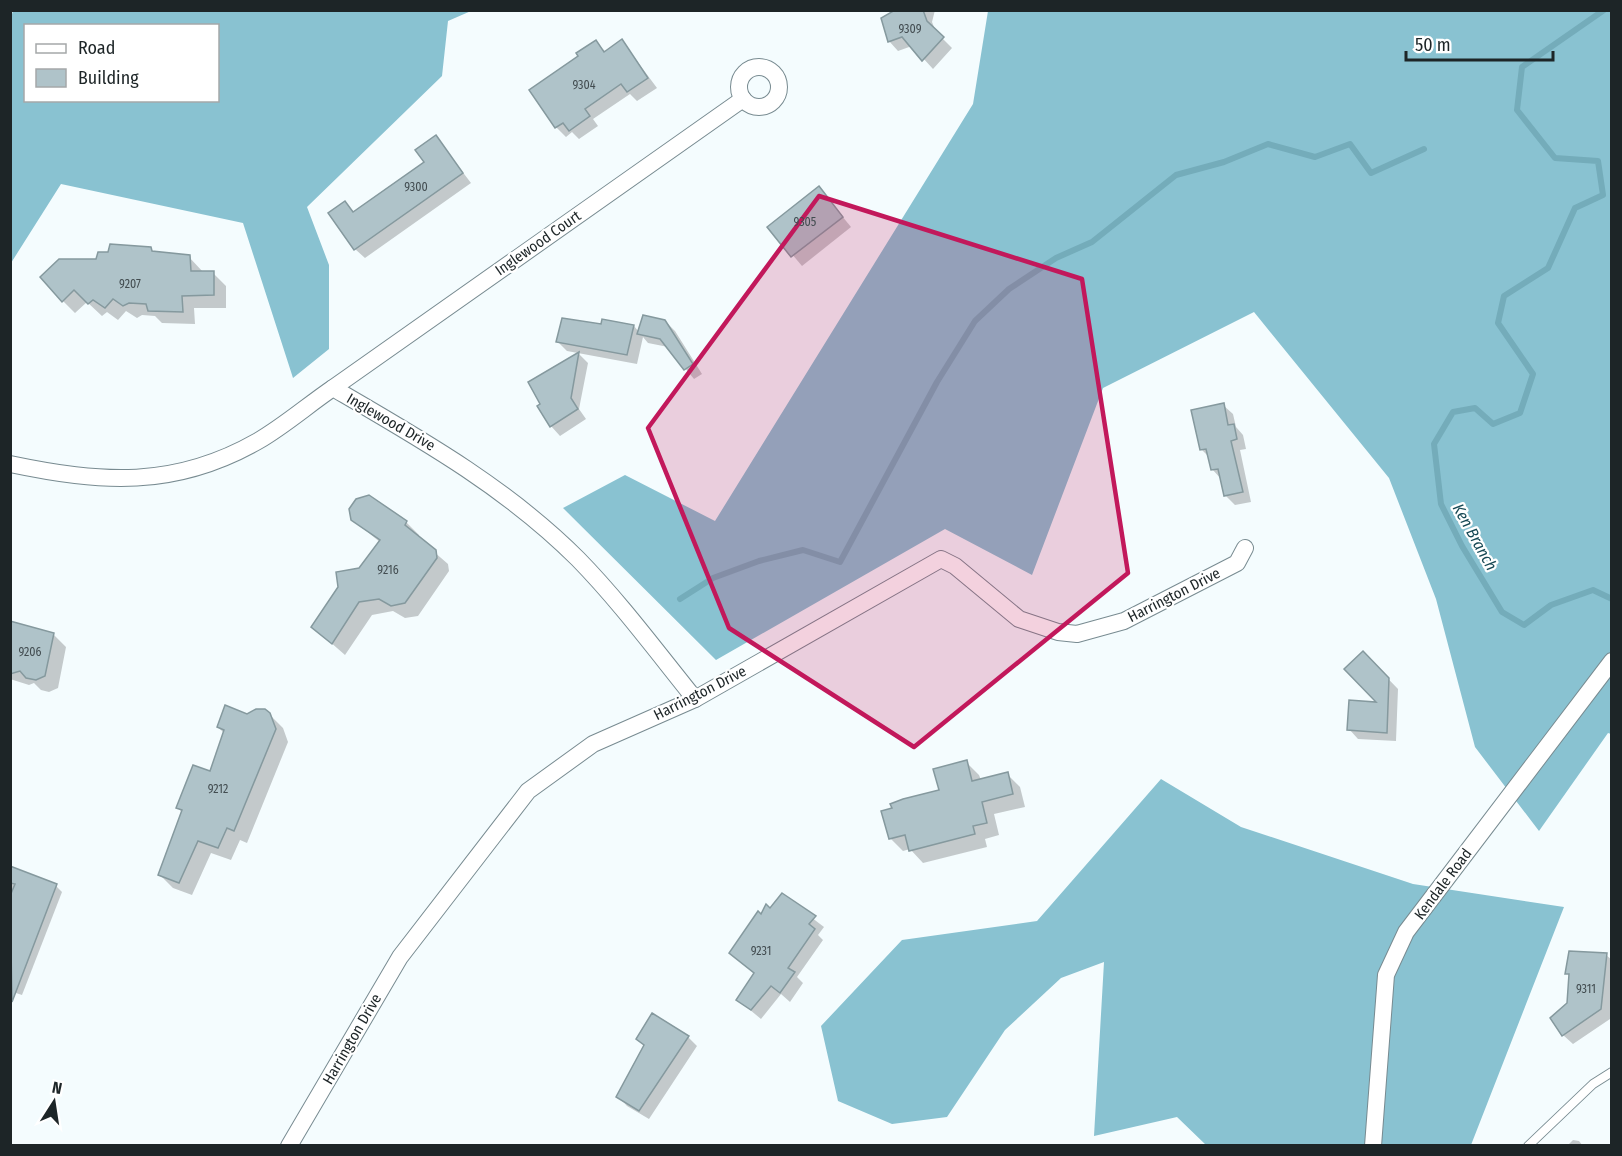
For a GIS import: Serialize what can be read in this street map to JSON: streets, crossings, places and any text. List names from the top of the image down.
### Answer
{
  "streets": {
    "street": [
      "Inglewood Court",
      "Inglewood Drive",
      "Harrington Drive",
      "Kendale Road"
    ]
  },
  "crossings": [
    ["Inglewood Court", "Inglewood Drive"],
    ["Inglewood Drive", "Harrington Drive"]
  ],
  "water": ["Ken Branch"],
  "house_numbers": [
    "9309",
    "9304",
    "9300",
    "9305",
    "9207",
    "9216",
    "9206",
    "9212",
    "9231",
    "9311"
  ],
  "legend": ["Road", "Building"],
  "scale_bar": "50 m",
  "north": "top"
}
